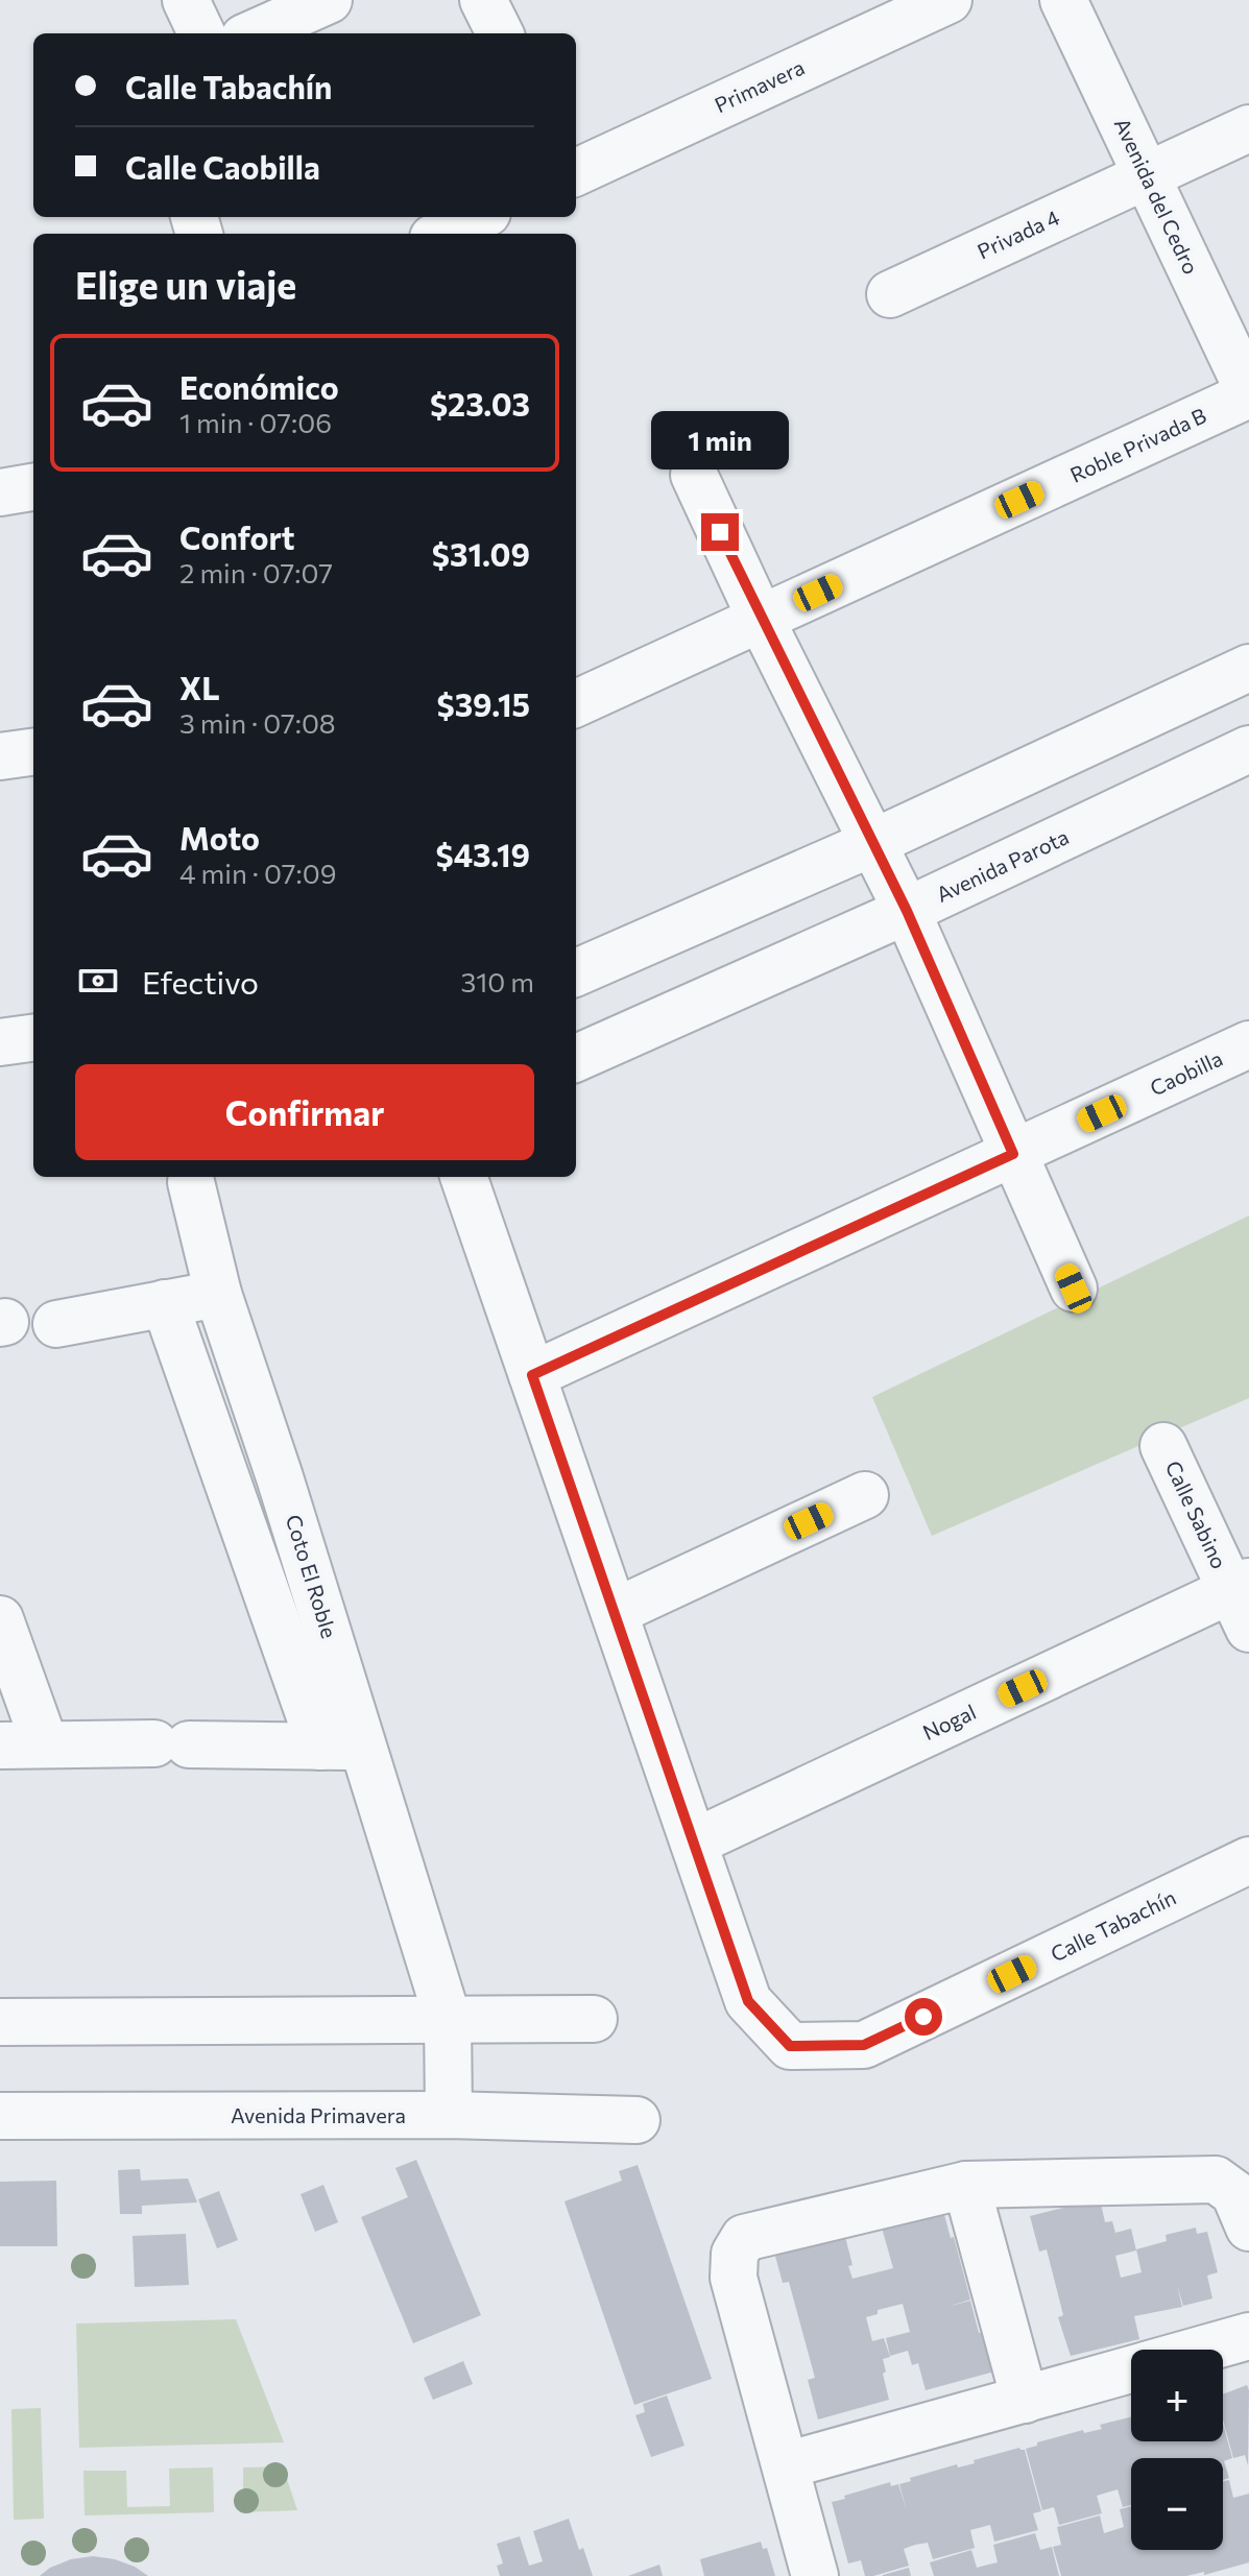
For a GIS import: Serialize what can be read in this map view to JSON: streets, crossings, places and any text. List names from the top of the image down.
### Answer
{
  "streets": {
    "street": [
      "Primavera",
      "Avenida del Cedro",
      "Privada 4",
      "Roble Privada B",
      "Avenida Parota",
      "Caobilla",
      "Calle Sabino",
      "Coto El Roble",
      "Nogal",
      "Calle Tabachín",
      "Avenida Primavera"
    ]
  },
  "crossings": [
    ["Avenida del Cedro", "Privada 4"],
    ["Avenida del Cedro", "Roble Privada B"],
    ["Calle Sabino", "Nogal"],
    ["Nogal", "Calle Tabachín"]
  ],
  "page": {
    "banner": ["Calle Tabachín", "Calle Caobilla"],
    "heading": "Elige un viaje",
    "list": [
      {
        "name": "Económico",
        "note": "1 min · 07:06",
        "value": "$23.03"
      },
      {
        "name": "Confort",
        "note": "2 min · 07:07",
        "value": "$31.09"
      },
      {
        "name": "XL",
        "note": "3 min · 07:08",
        "value": "$39.15"
      },
      {
        "name": "Moto",
        "note": "4 min · 07:09",
        "value": "$43.19"
      }
    ],
    "bubble": "1 min",
    "pay": ["Efectivo", "310 m"],
    "buttons": "Confirmar",
    "map_buttons": ["+", "−"]
  }
}
